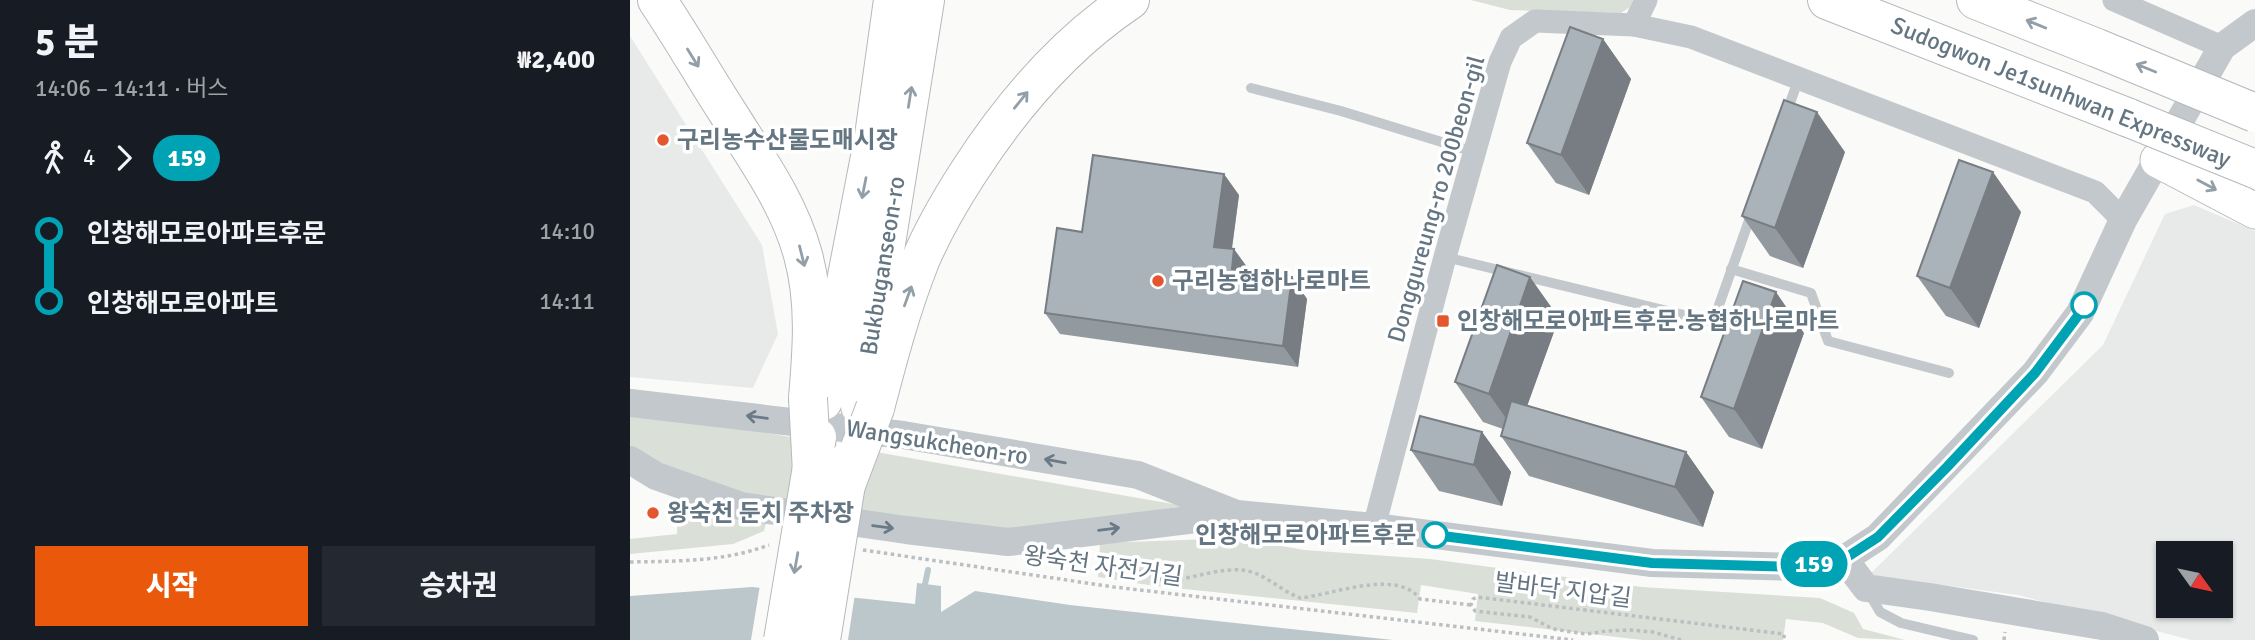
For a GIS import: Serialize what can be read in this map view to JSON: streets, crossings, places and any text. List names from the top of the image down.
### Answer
{
  "streets": {
    "highway": ["Sudogwon Je1sunhwan Expressway", "Bukbuganseon-ro"],
    "street": ["Donggureung-ro 200beon-gil", "Wangsukcheon-ro"],
    "path": ["왕숙천 자전거길", "발바닥 지압길"]
  },
  "crossings": [
    ["Donggureung-ro 200beon-gil", "Wangsukcheon-ro"]
  ],
  "places": {
    "other": [
      "구리농수산물도매시장",
      "구리농협하나로마트",
      "왕숙천 둔치 주차장",
      "인창해모로아파트후문"
    ],
    "transit": ["인창해모로아파트후문.농협하나로마트"]
  },
  "lines": ["bus line 159"],
  "north": "bottom right",
  "page": {
    "heading": ["5 분", "14:06 – 14:11 · 버스", "₩2,400"],
    "on_map": "159",
    "legs": ["4", "159"],
    "list": [
      {
        "name": "인창해모로아파트후문",
        "value": "14:10"
      },
      {
        "name": "인창해모로아파트",
        "value": "14:11"
      }
    ],
    "buttons": ["시작", "승차권"]
  }
}
